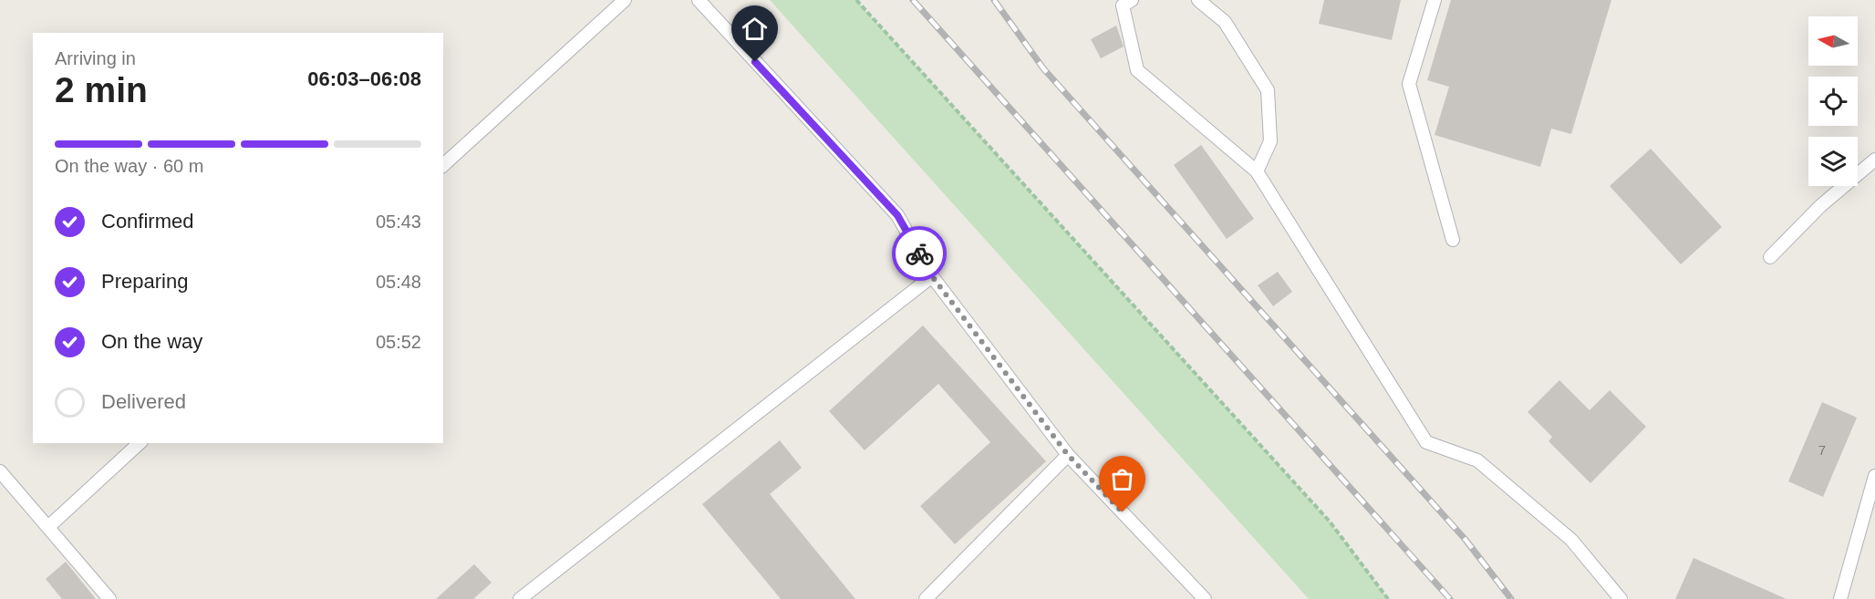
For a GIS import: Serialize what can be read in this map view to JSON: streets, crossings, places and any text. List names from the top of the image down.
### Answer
{
  "house_numbers": ["7"],
  "north": "left",
  "page": {
    "heading": ["2 min", "Arriving in", "06:03–06:08"],
    "bar": "On the way · 60 m",
    "list": [
      ["Confirmed", "05:43"],
      ["Preparing", "05:48"],
      ["On the way", "05:52"],
      "Delivered"
    ]
  }
}
